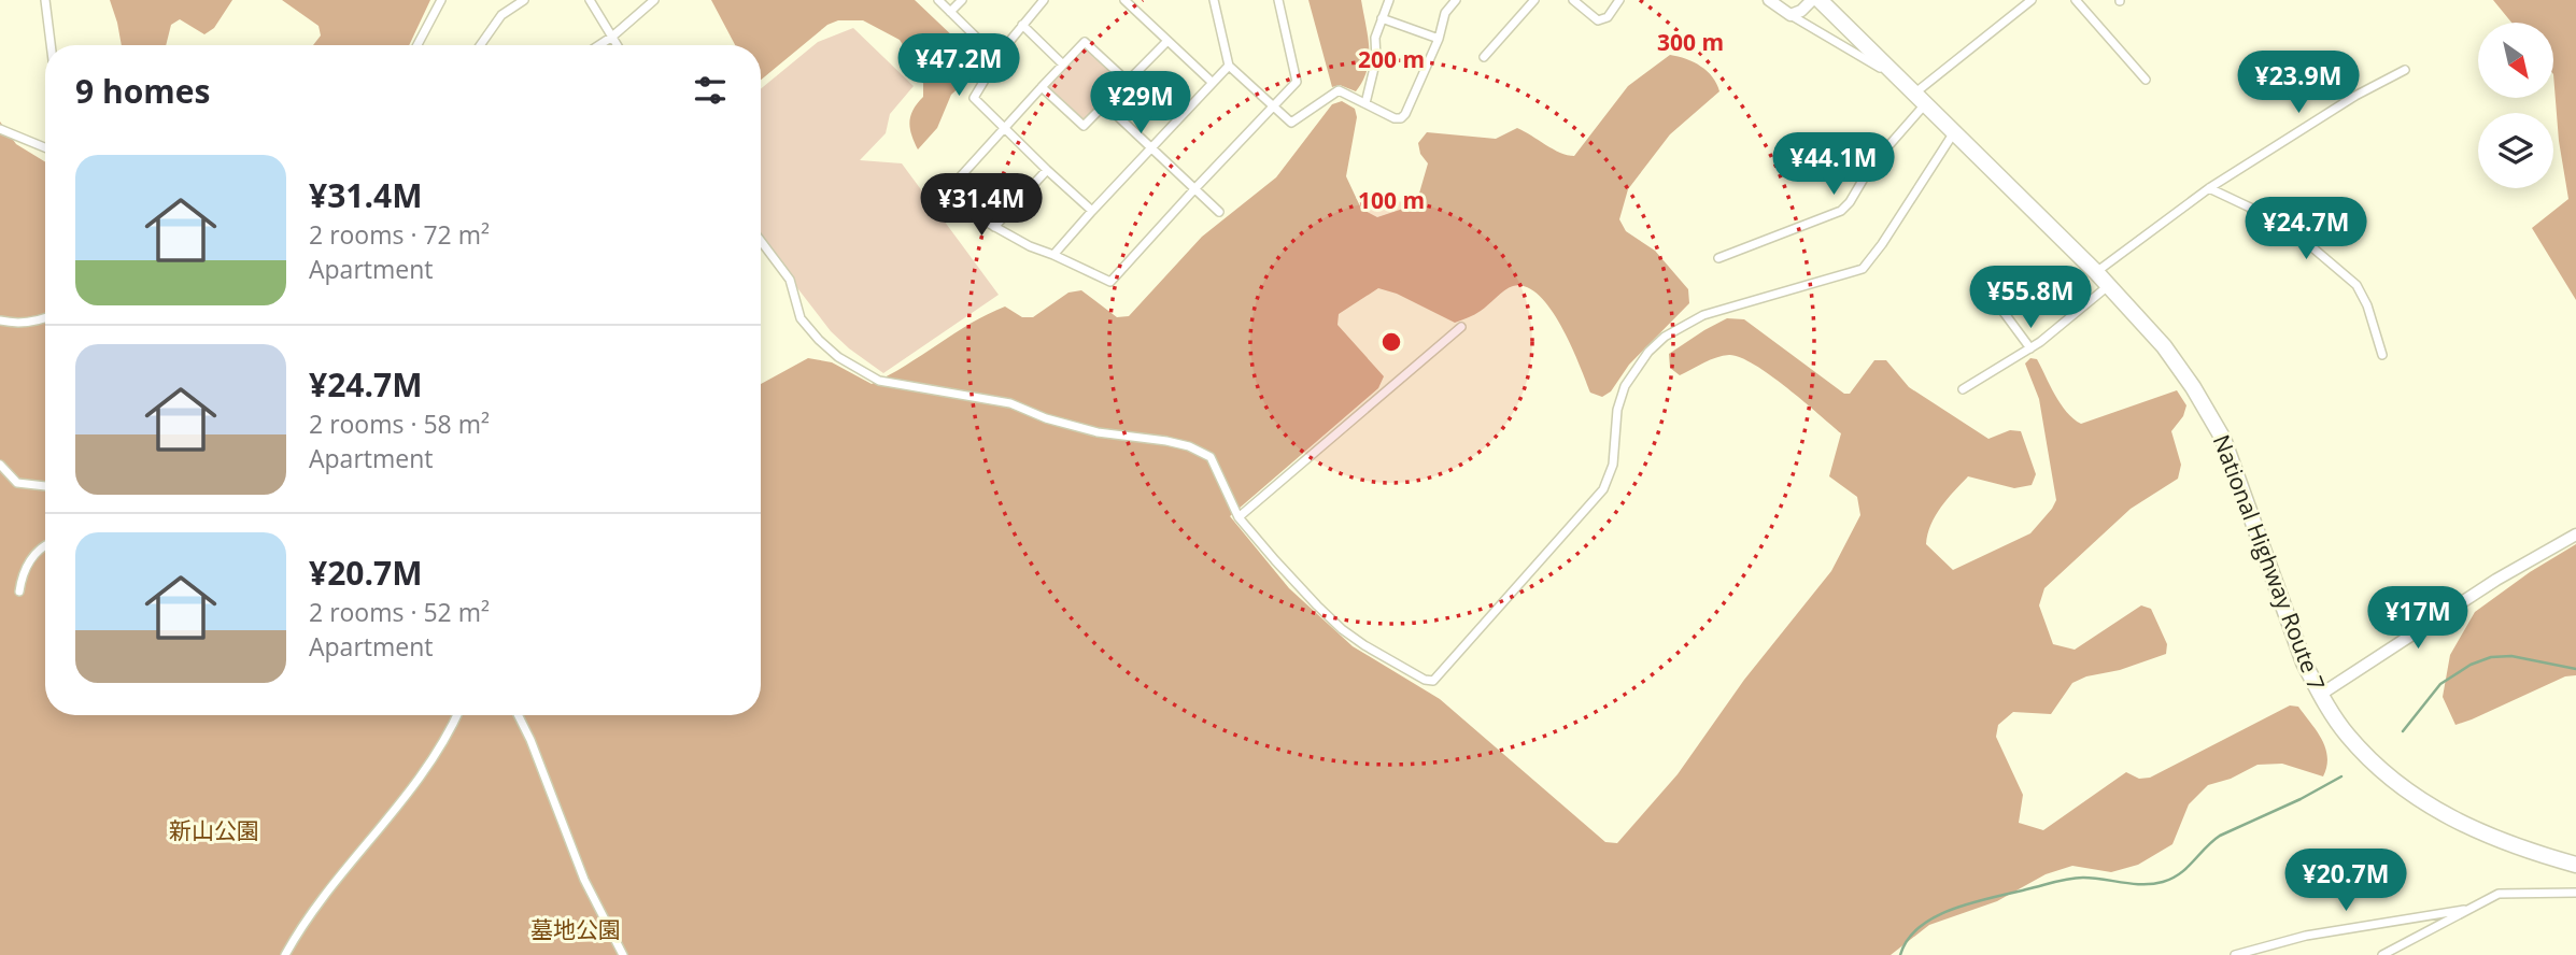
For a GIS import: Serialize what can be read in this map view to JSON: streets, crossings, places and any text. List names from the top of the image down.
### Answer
{
  "streets": {
    "highway": ["National Highway Route 7"]
  },
  "parks": ["新山公園", "墓地公園"],
  "north": "bottom right",
  "page": {
    "price": [
      "¥47.2M",
      "¥23.9M",
      "¥29M",
      "¥44.1M",
      "¥31.4M",
      "¥24.7M",
      "¥55.8M",
      "¥17M",
      "¥20.7M"
    ],
    "heading": "9 homes",
    "list": [
      {
        "name": "¥31.4M",
        "note": "2 rooms · 72 m² · Apartment"
      },
      {
        "name": "¥24.7M",
        "note": "2 rooms · 58 m² · Apartment"
      },
      {
        "name": "¥20.7M",
        "note": "2 rooms · 52 m² · Apartment"
      }
    ]
  },
  "rings": ["300 m", "200 m", "100 m"]
}
